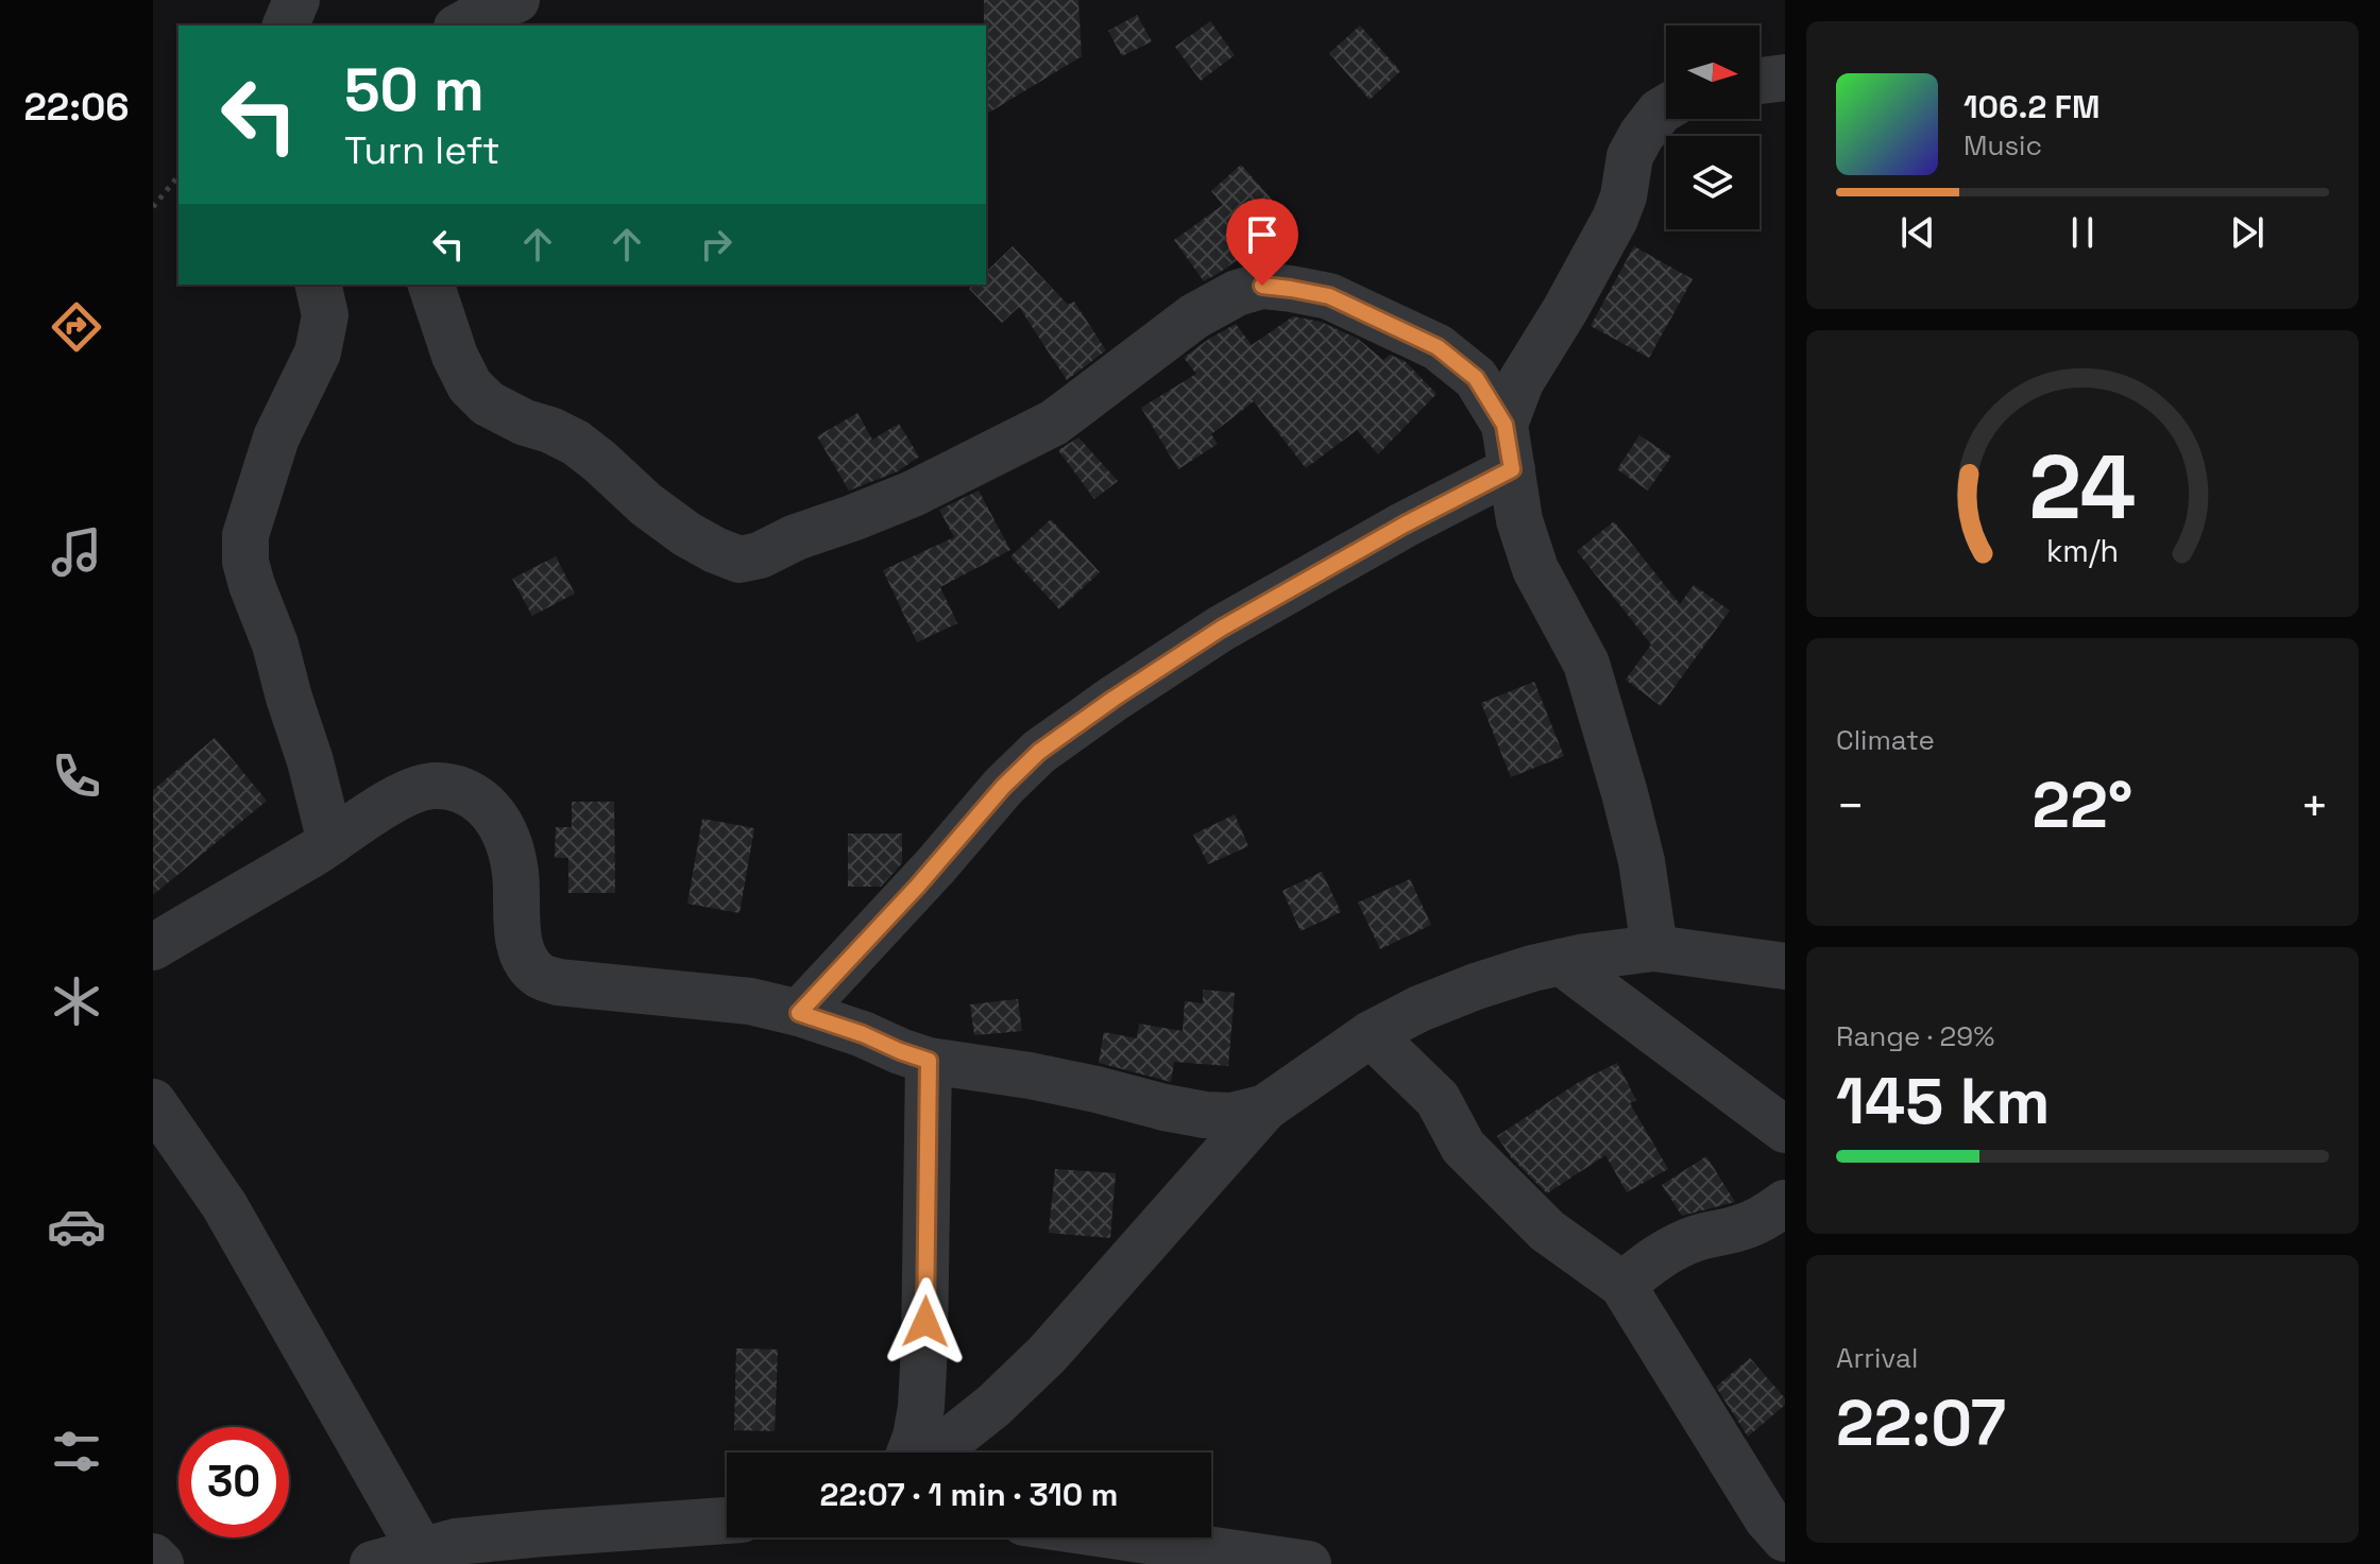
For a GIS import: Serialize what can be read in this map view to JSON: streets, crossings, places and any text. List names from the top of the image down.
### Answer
{
  "north": "right",
  "page": {
    "tabs": "22:06",
    "turn": ["50 m", "Turn left"],
    "song": ["106.2 FM", "Music"],
    "tile": [
      "Climate",
      ["Range · 29%", "145 km"],
      ["Arrival", "22:07"]
    ],
    "heat": ["−", "22°", "+"],
    "limit": "30",
    "trip": "22:07 · 1 min · 310 m",
    "gauge": ["24", "km/h"]
  }
}
